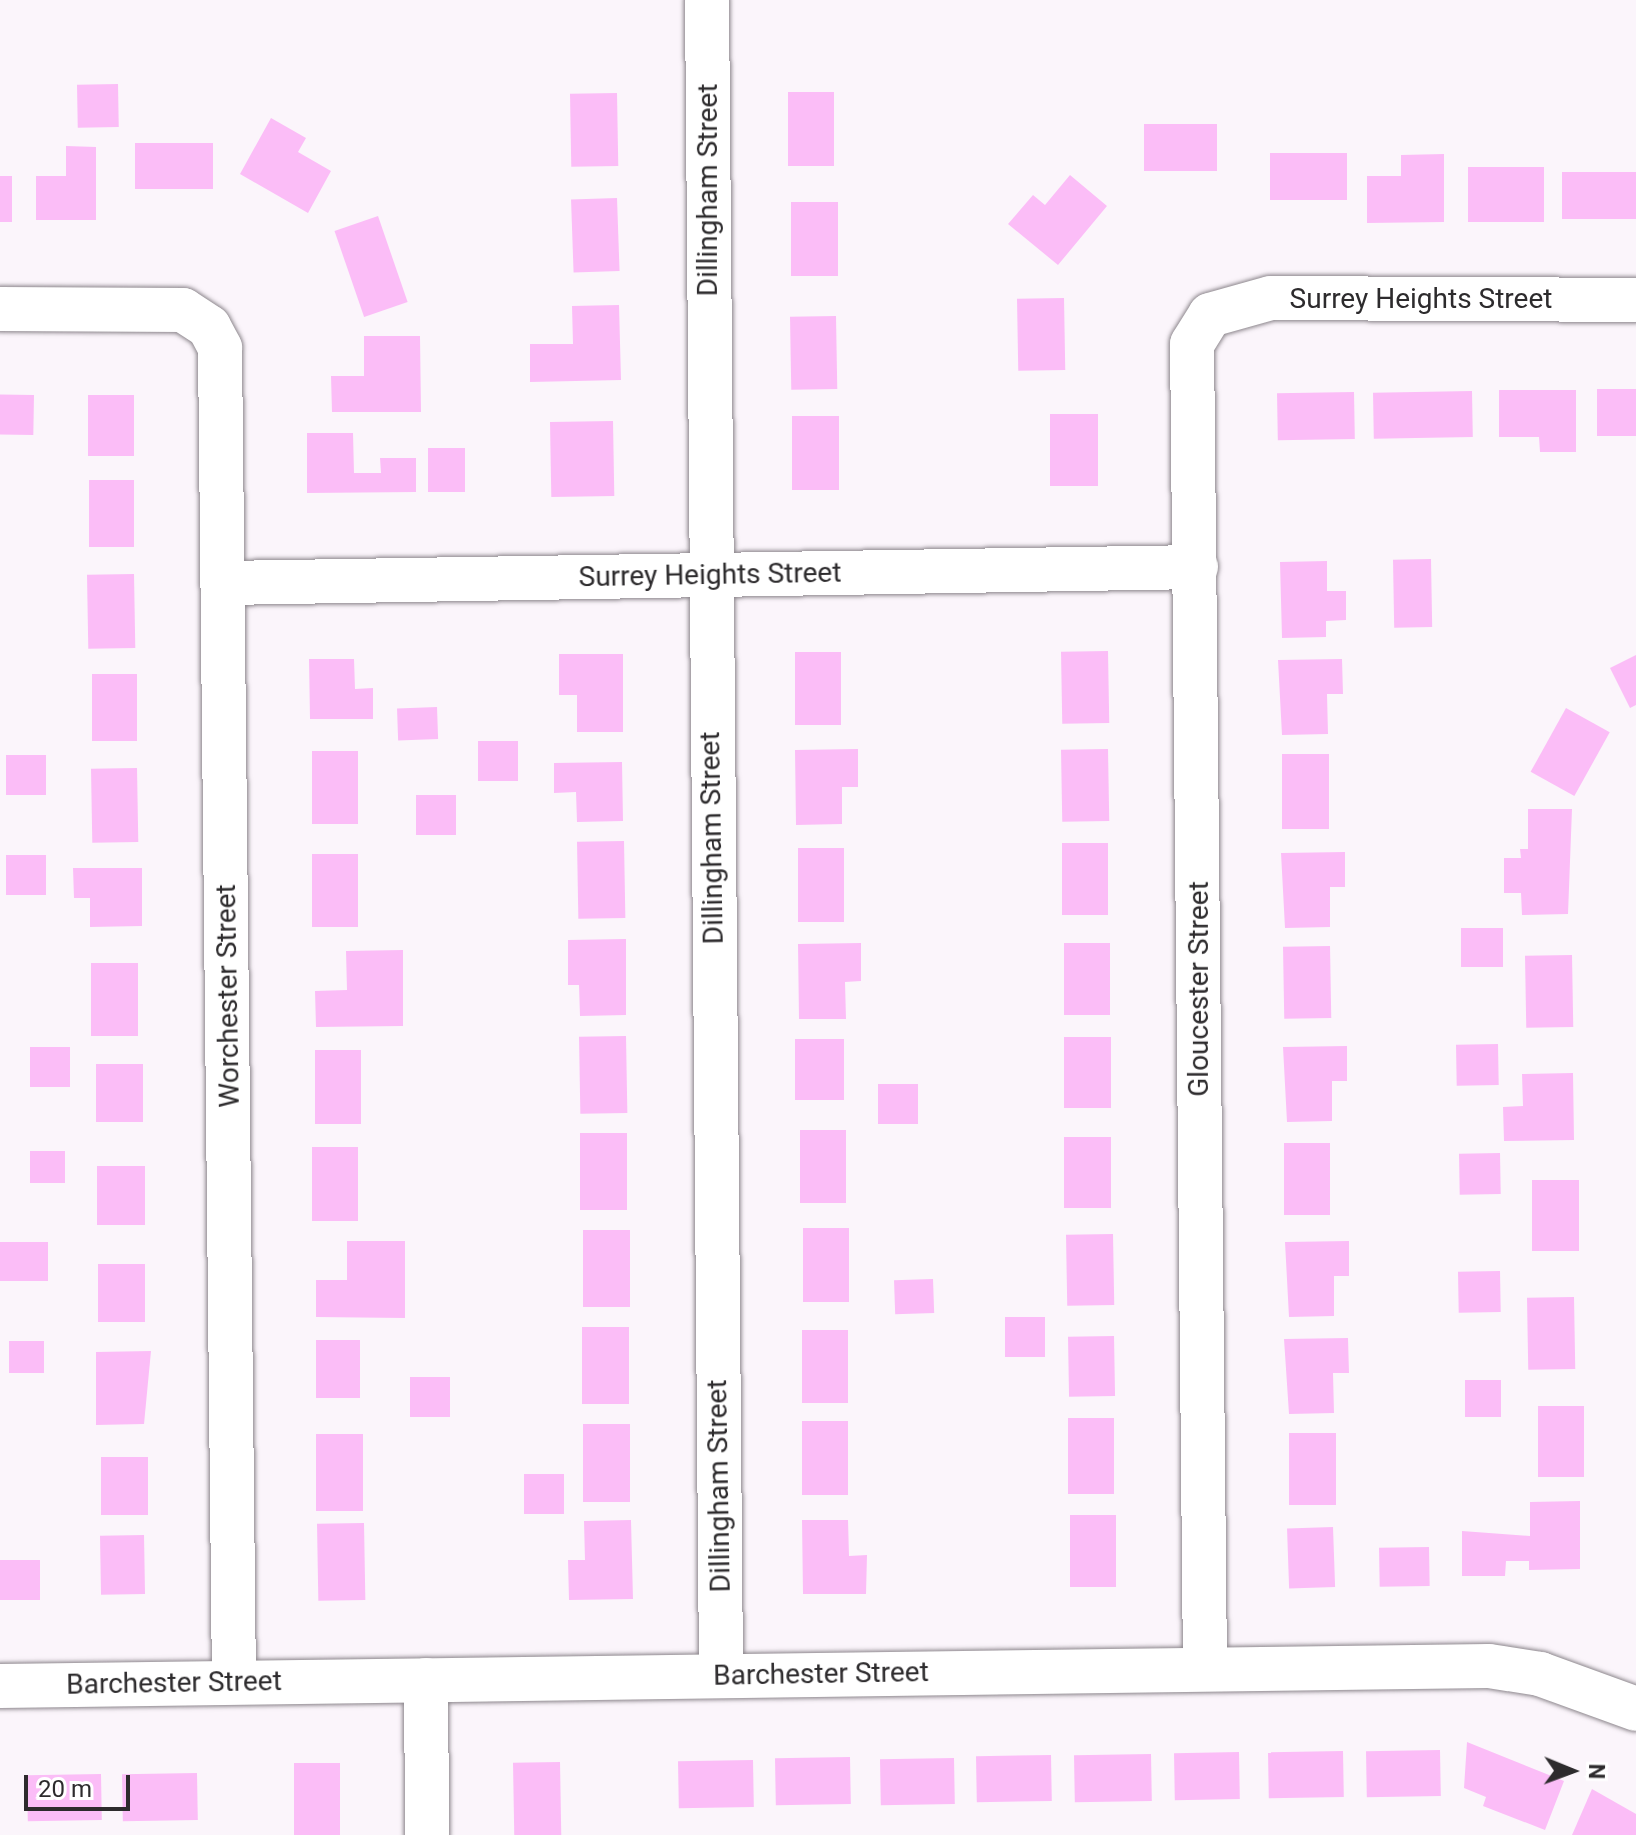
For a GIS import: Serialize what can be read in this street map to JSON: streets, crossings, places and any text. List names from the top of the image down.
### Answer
{
  "streets": {
    "street": [
      "Dillingham Street",
      "Surrey Heights Street",
      "Gloucester Street",
      "Worchester Street",
      "Barchester Street"
    ]
  },
  "crossings": [
    ["Dillingham Street", "Surrey Heights Street"],
    ["Dillingham Street", "Barchester Street"],
    ["Surrey Heights Street", "Gloucester Street"],
    ["Surrey Heights Street", "Worchester Street"],
    ["Gloucester Street", "Barchester Street"],
    ["Worchester Street", "Barchester Street"]
  ],
  "scale_bar": "20 m",
  "north": "right"
}
